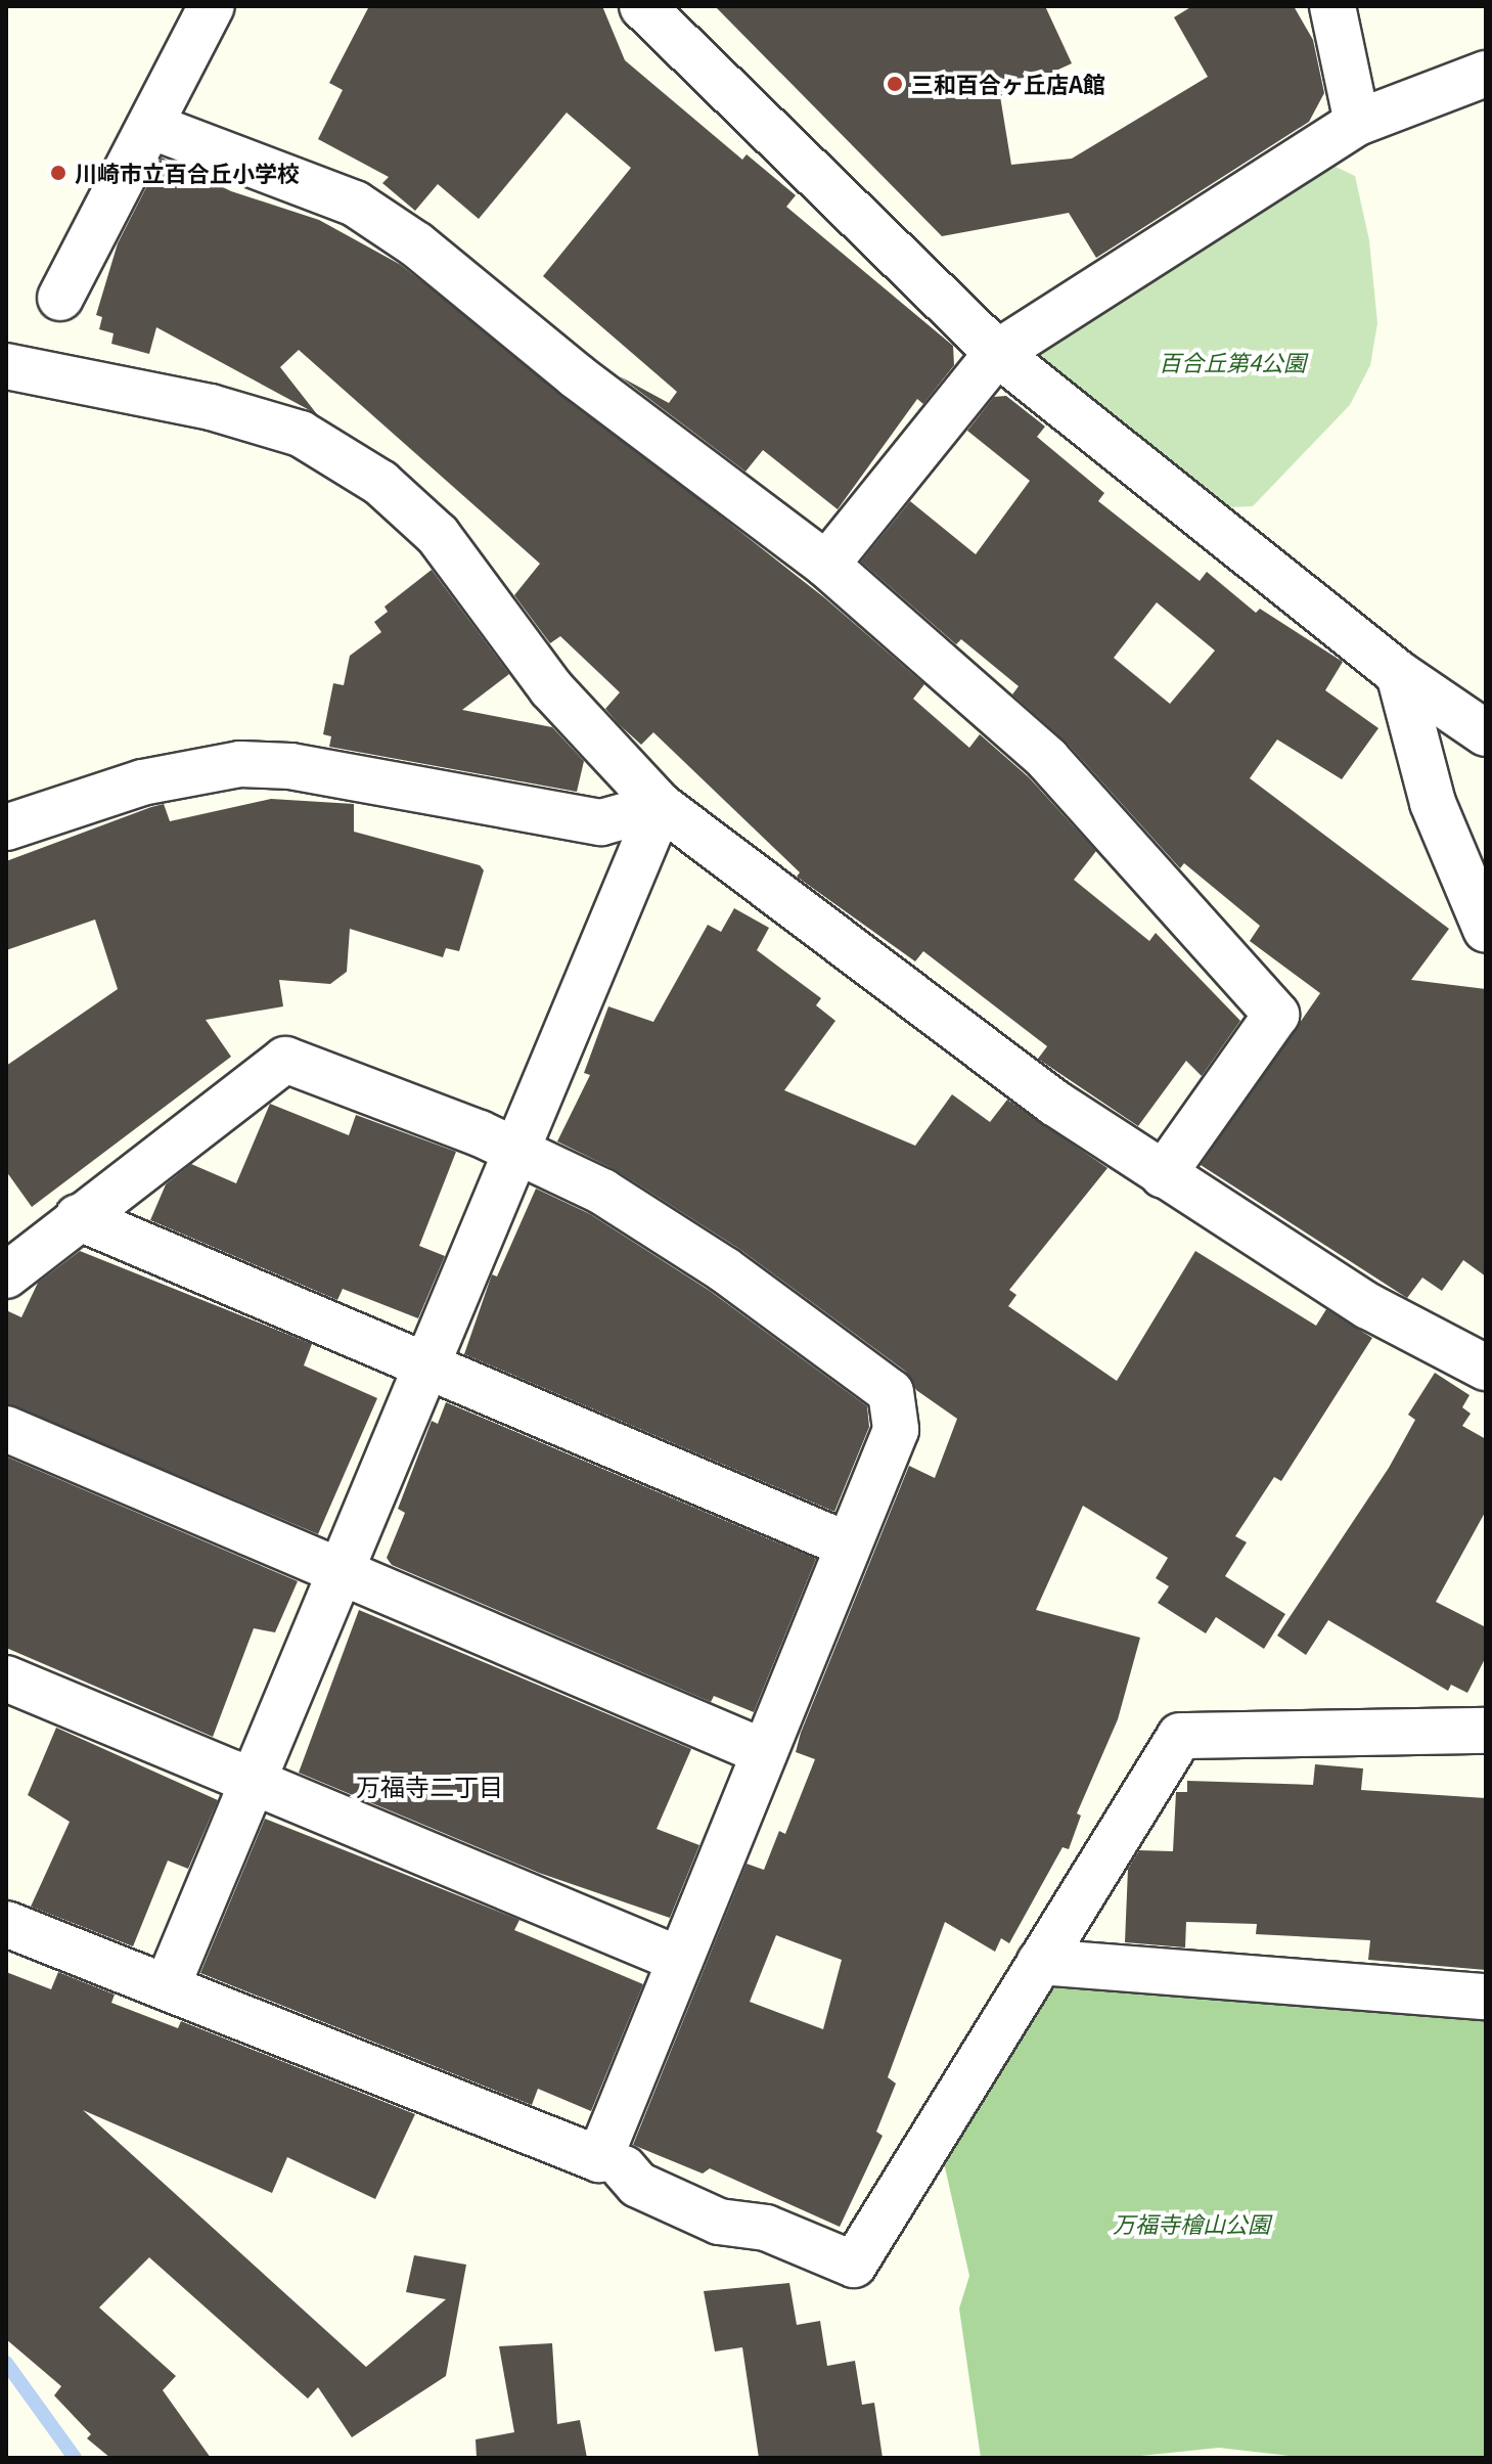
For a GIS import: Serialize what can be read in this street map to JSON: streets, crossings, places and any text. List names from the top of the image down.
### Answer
{
  "districts": ["万福寺二丁目"],
  "parks": ["百合丘第4公園", "万福寺檜山公園"],
  "places": ["三和百合ヶ丘店A館", "川崎市立百合丘小学校"]
}
